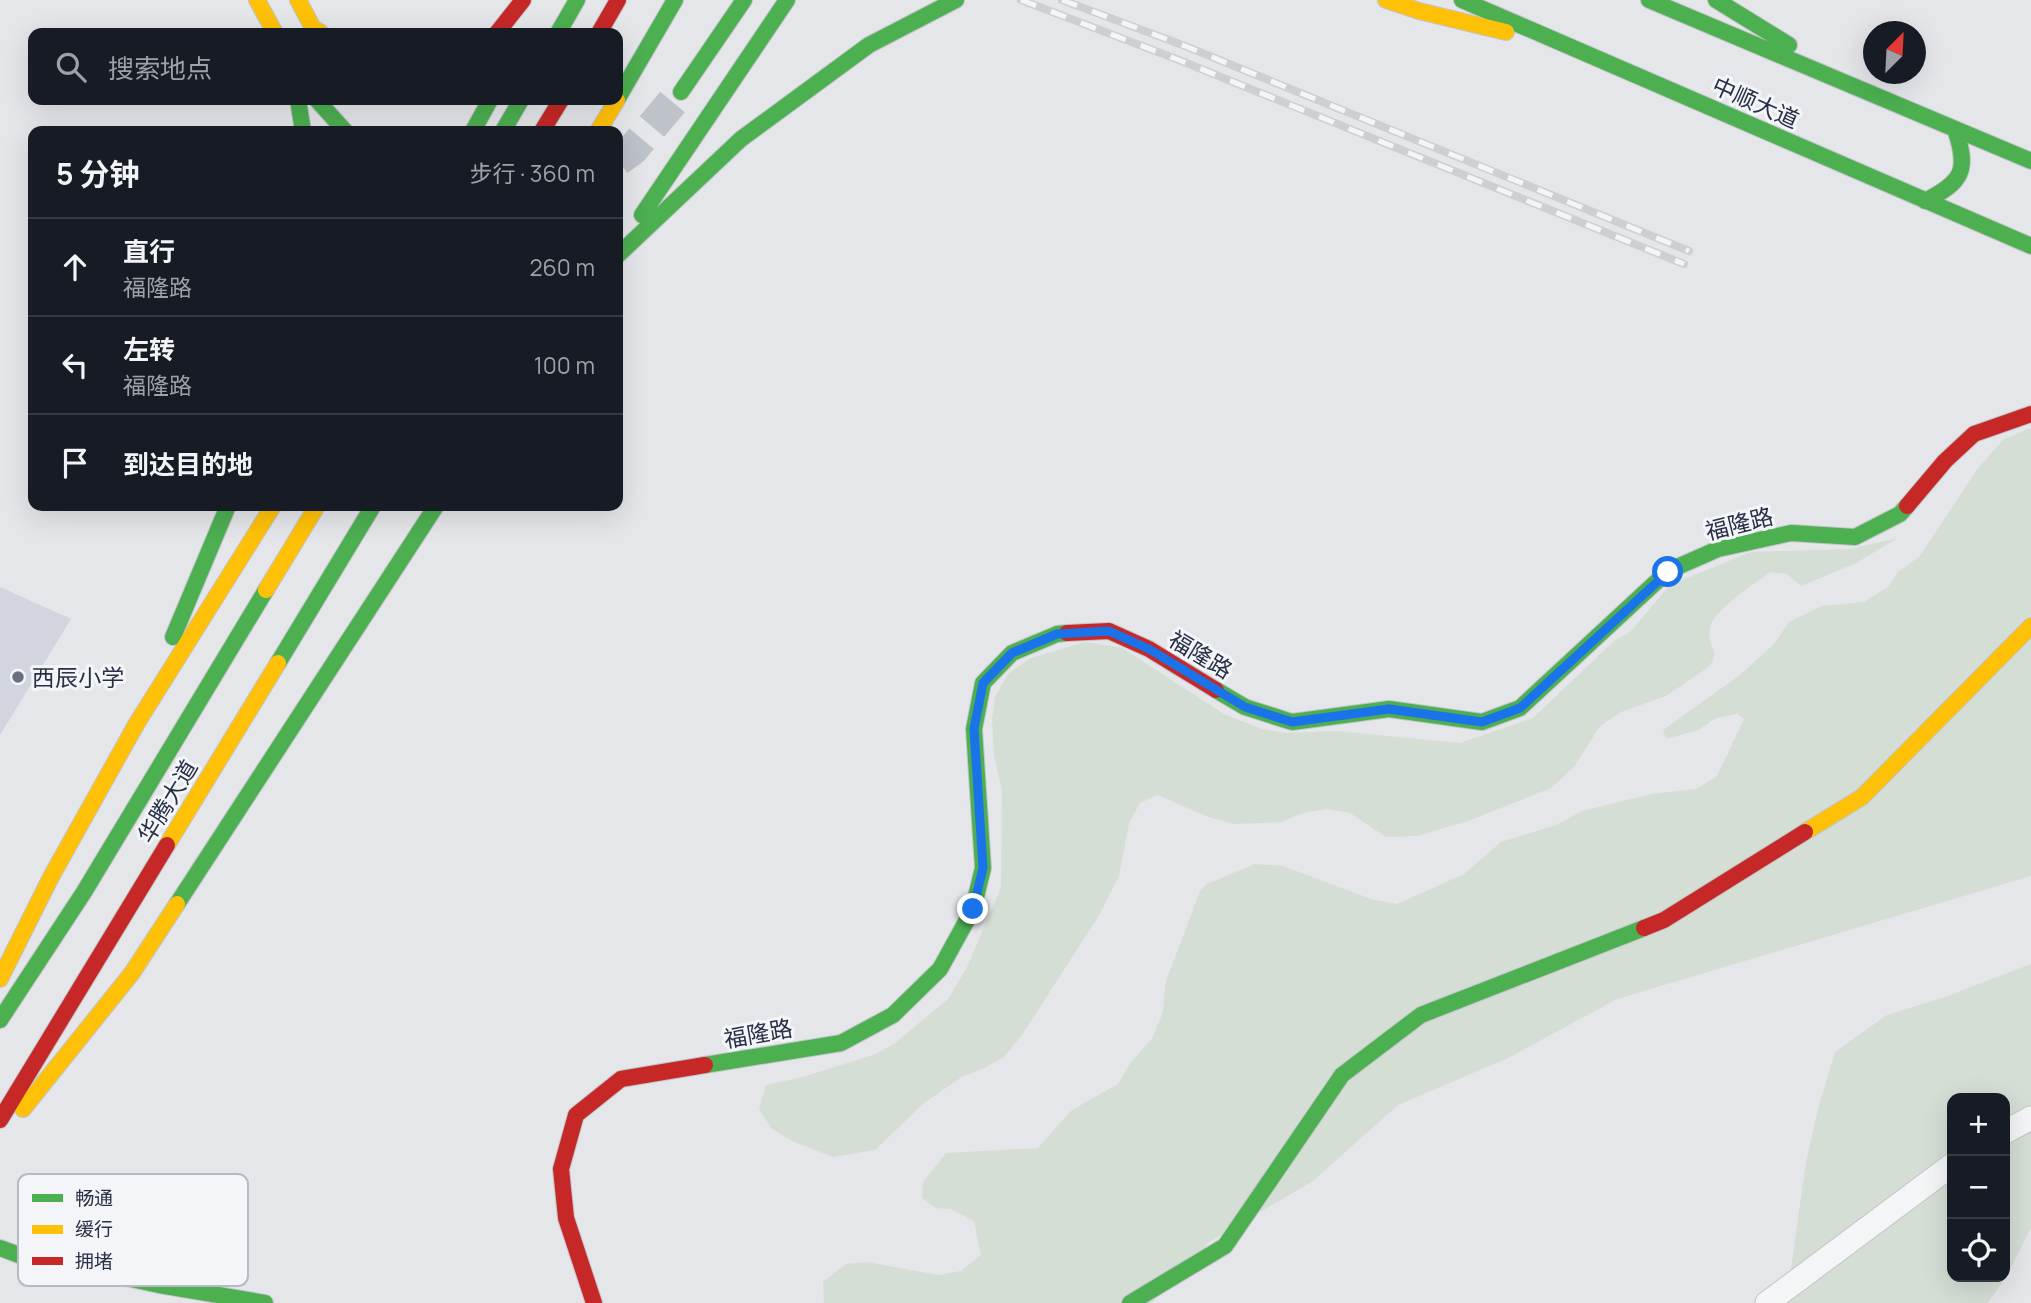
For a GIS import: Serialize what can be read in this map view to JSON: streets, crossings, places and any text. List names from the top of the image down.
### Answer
{
  "streets": {
    "main road": ["中顺大道", "福隆路", "华腾大道"]
  },
  "places": ["西辰小学"],
  "legend": ["畅通", "缓行", "拥堵"],
  "north": "top right",
  "page": {
    "search": "搜索地点",
    "heading": ["5 分钟", "步行 · 360 m"],
    "list": [
      ["直行", "福隆路", "260 m"],
      ["左转", "福隆路", "100 m"],
      "到达目的地"
    ],
    "map_buttons": ["+", "−"]
  }
}
